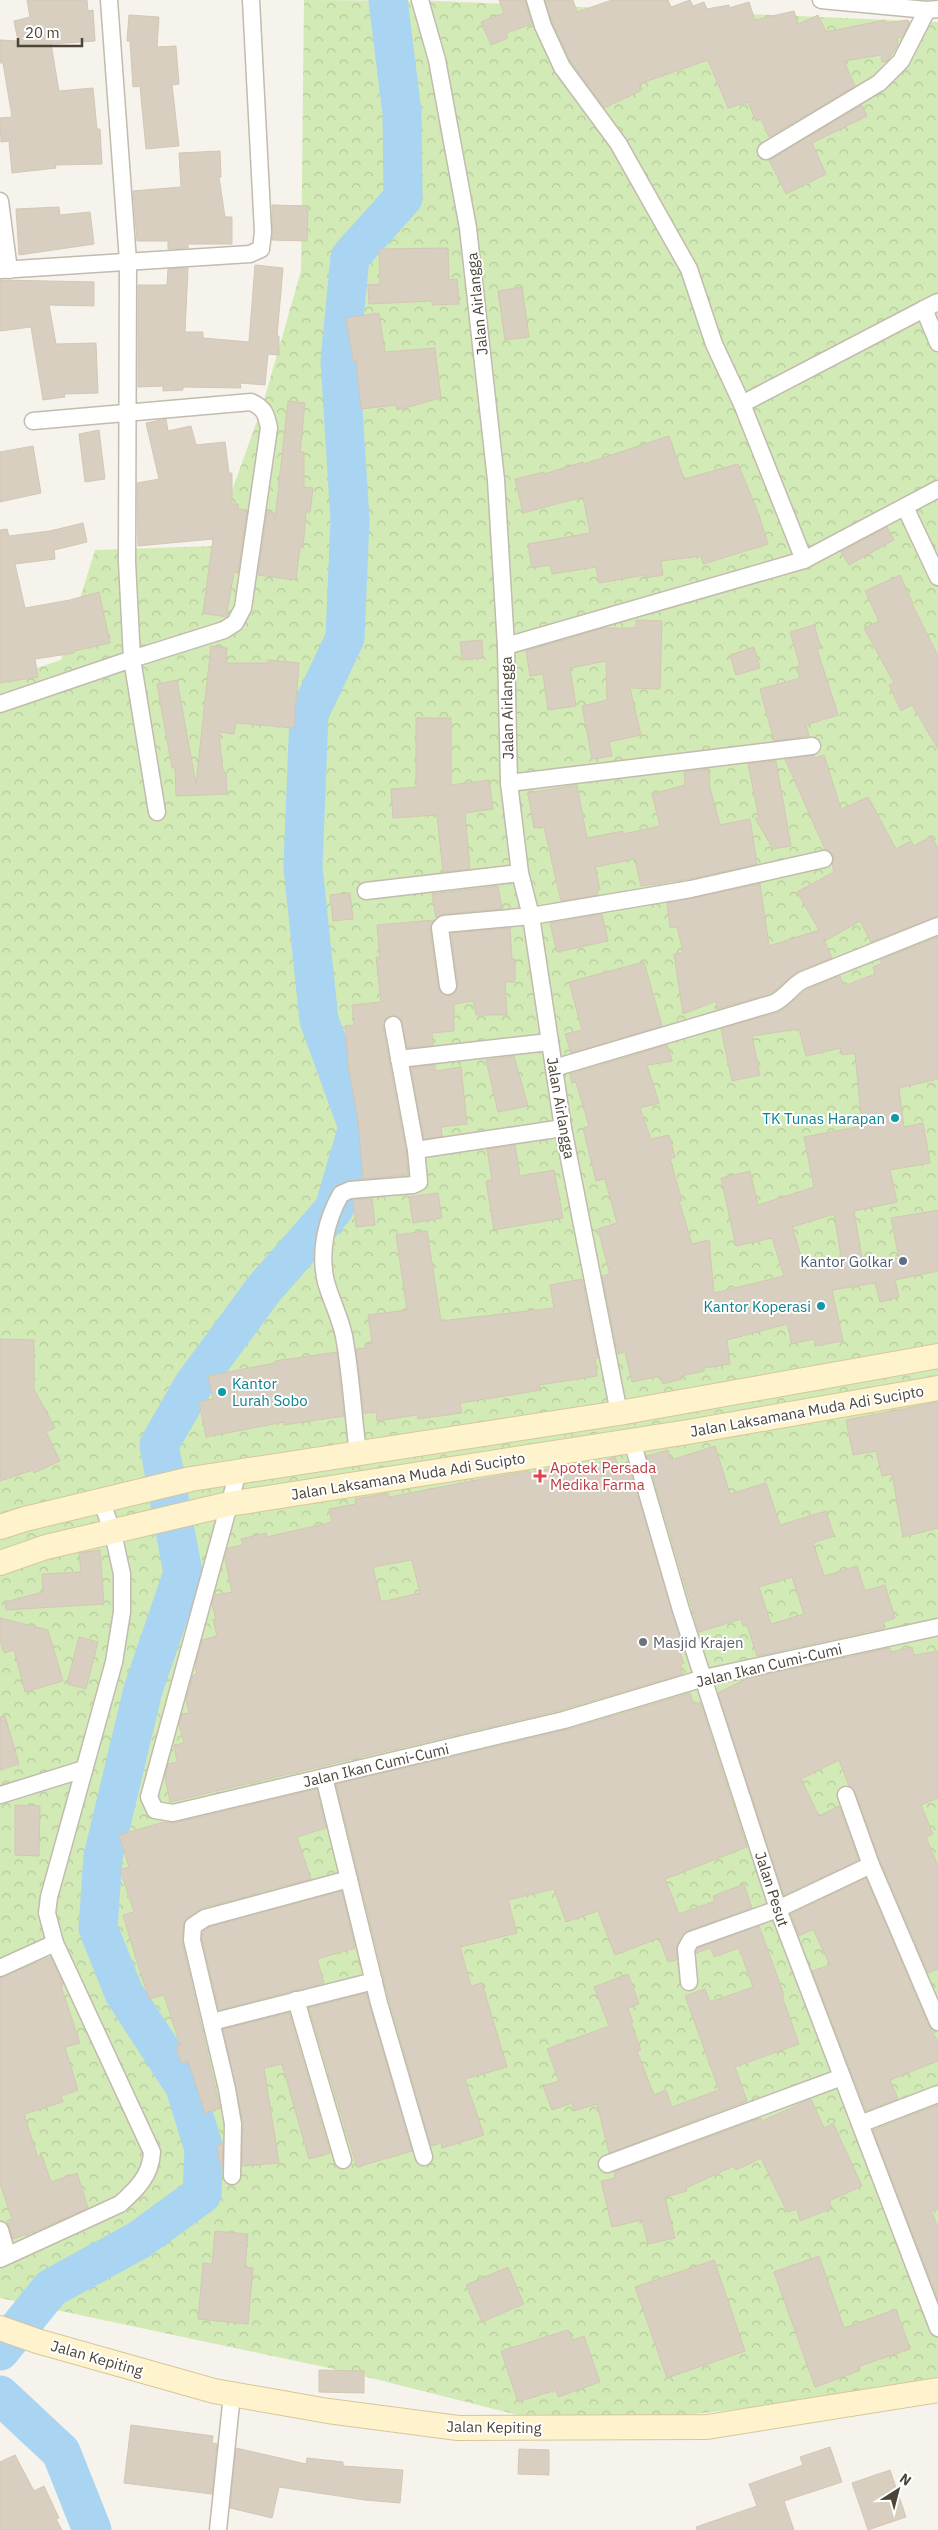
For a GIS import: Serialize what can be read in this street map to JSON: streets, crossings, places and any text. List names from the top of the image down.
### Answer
{
  "streets": {
    "main road": ["Jalan Laksamana Muda Adi Sucipto", "Jalan Kepiting"],
    "street": ["Jalan Airlangga", "Jalan Ikan Cumi-Cumi", "Jalan Pesut"]
  },
  "crossings": [
    ["Jalan Airlangga", "Jalan Laksamana Muda Adi Sucipto"],
    ["Jalan Laksamana Muda Adi Sucipto", "Jalan Ikan Cumi-Cumi"],
    ["Jalan Laksamana Muda Adi Sucipto", "Jalan Pesut"],
    ["Jalan Ikan Cumi-Cumi", "Jalan Pesut"]
  ],
  "places": {
    "other": [
      "TK Tunas Harapan",
      "Kantor Golkar",
      "Kantor Koperasi",
      "Kantor Lurah Sobo",
      "Masjid Krajen"
    ],
    "health": ["Apotek Persada Medika Farma"]
  },
  "scale_bar": "20 m",
  "north": "top right"
}
